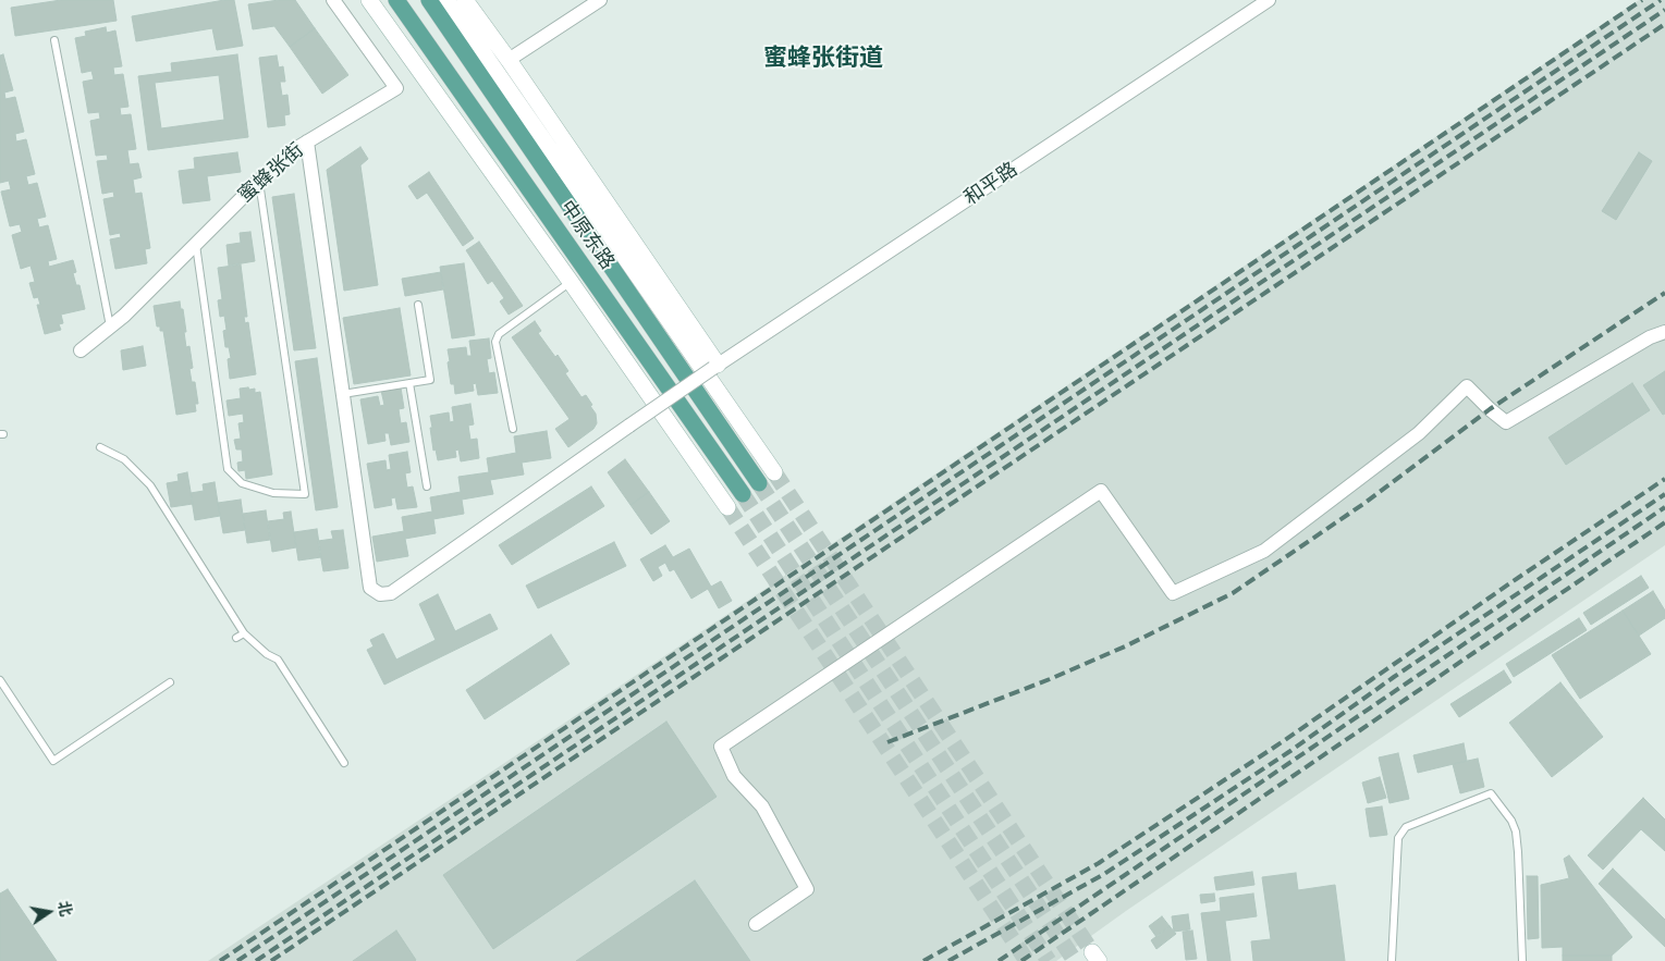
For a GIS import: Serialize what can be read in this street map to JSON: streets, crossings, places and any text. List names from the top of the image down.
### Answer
{
  "streets": {
    "main road": ["中原东路"],
    "street": ["蜜蜂张街", "和平路"]
  },
  "crossings": [
    ["蜜蜂张街", "和平路"]
  ],
  "districts": ["蜜蜂张街道"],
  "north": "right"
}
